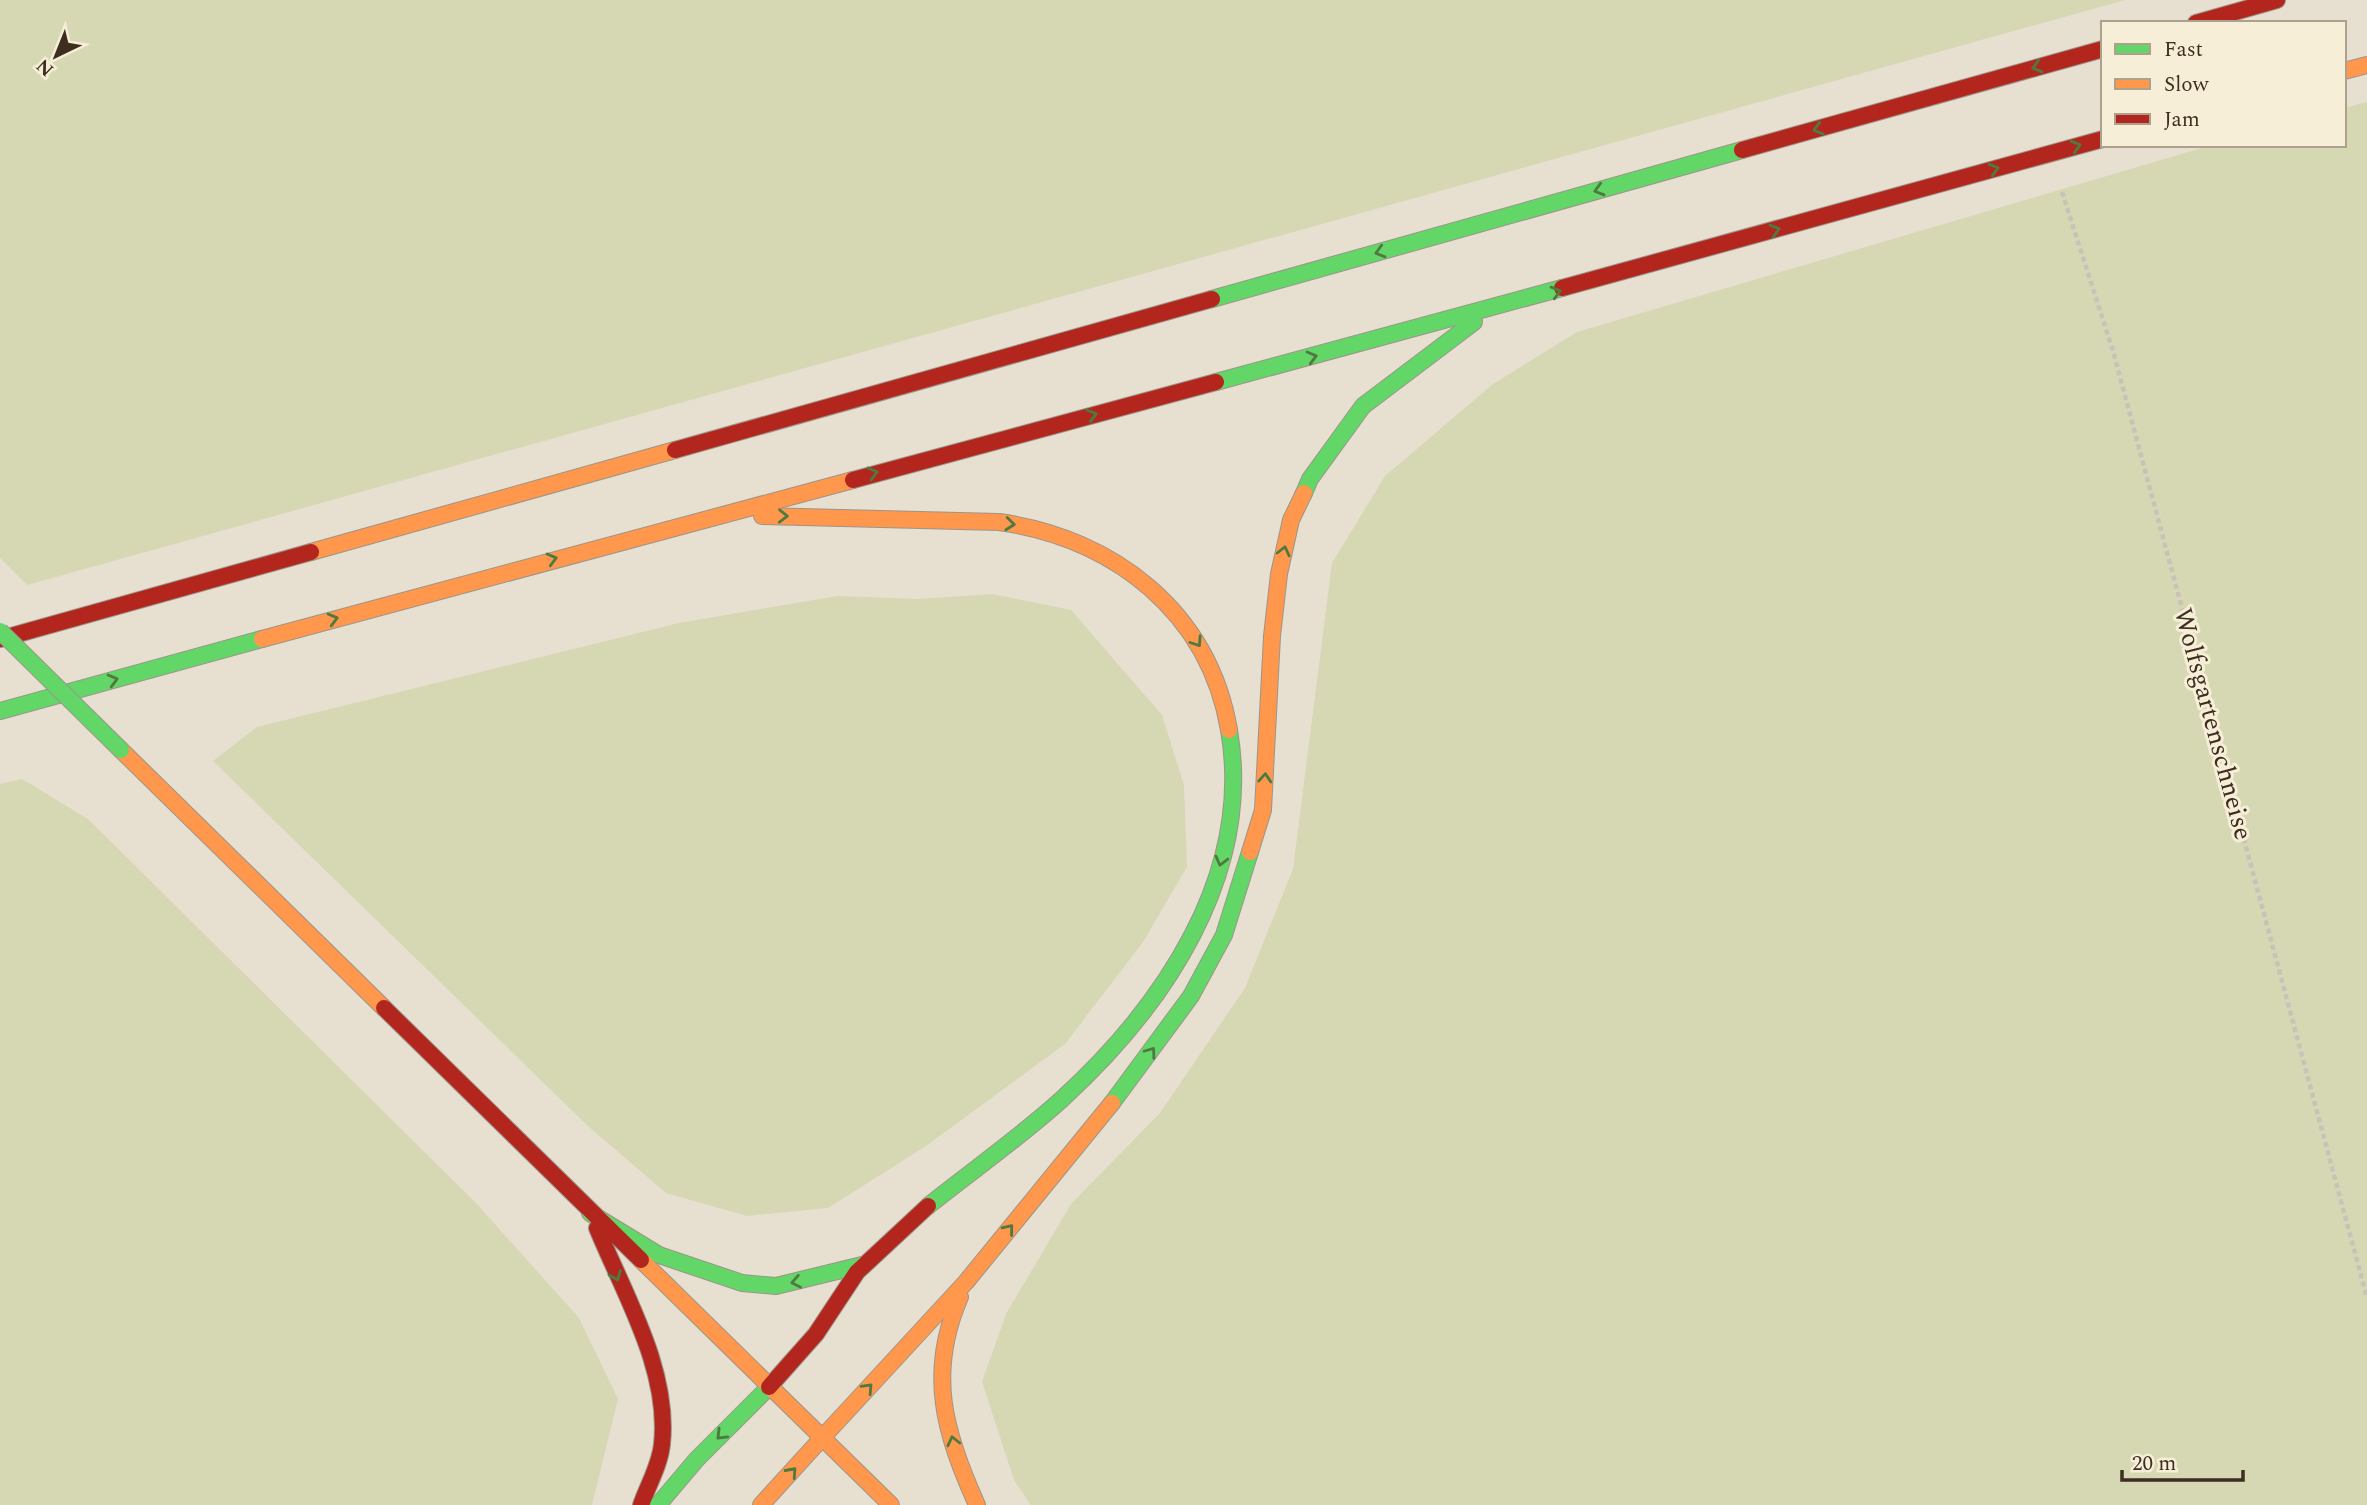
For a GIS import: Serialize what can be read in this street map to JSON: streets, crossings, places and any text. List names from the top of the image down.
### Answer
{
  "streets": {
    "path": ["Wolfsgartenschneise"]
  },
  "legend": ["Fast", "Slow", "Jam"],
  "scale_bar": "20 m",
  "north": "bottom left"
}
